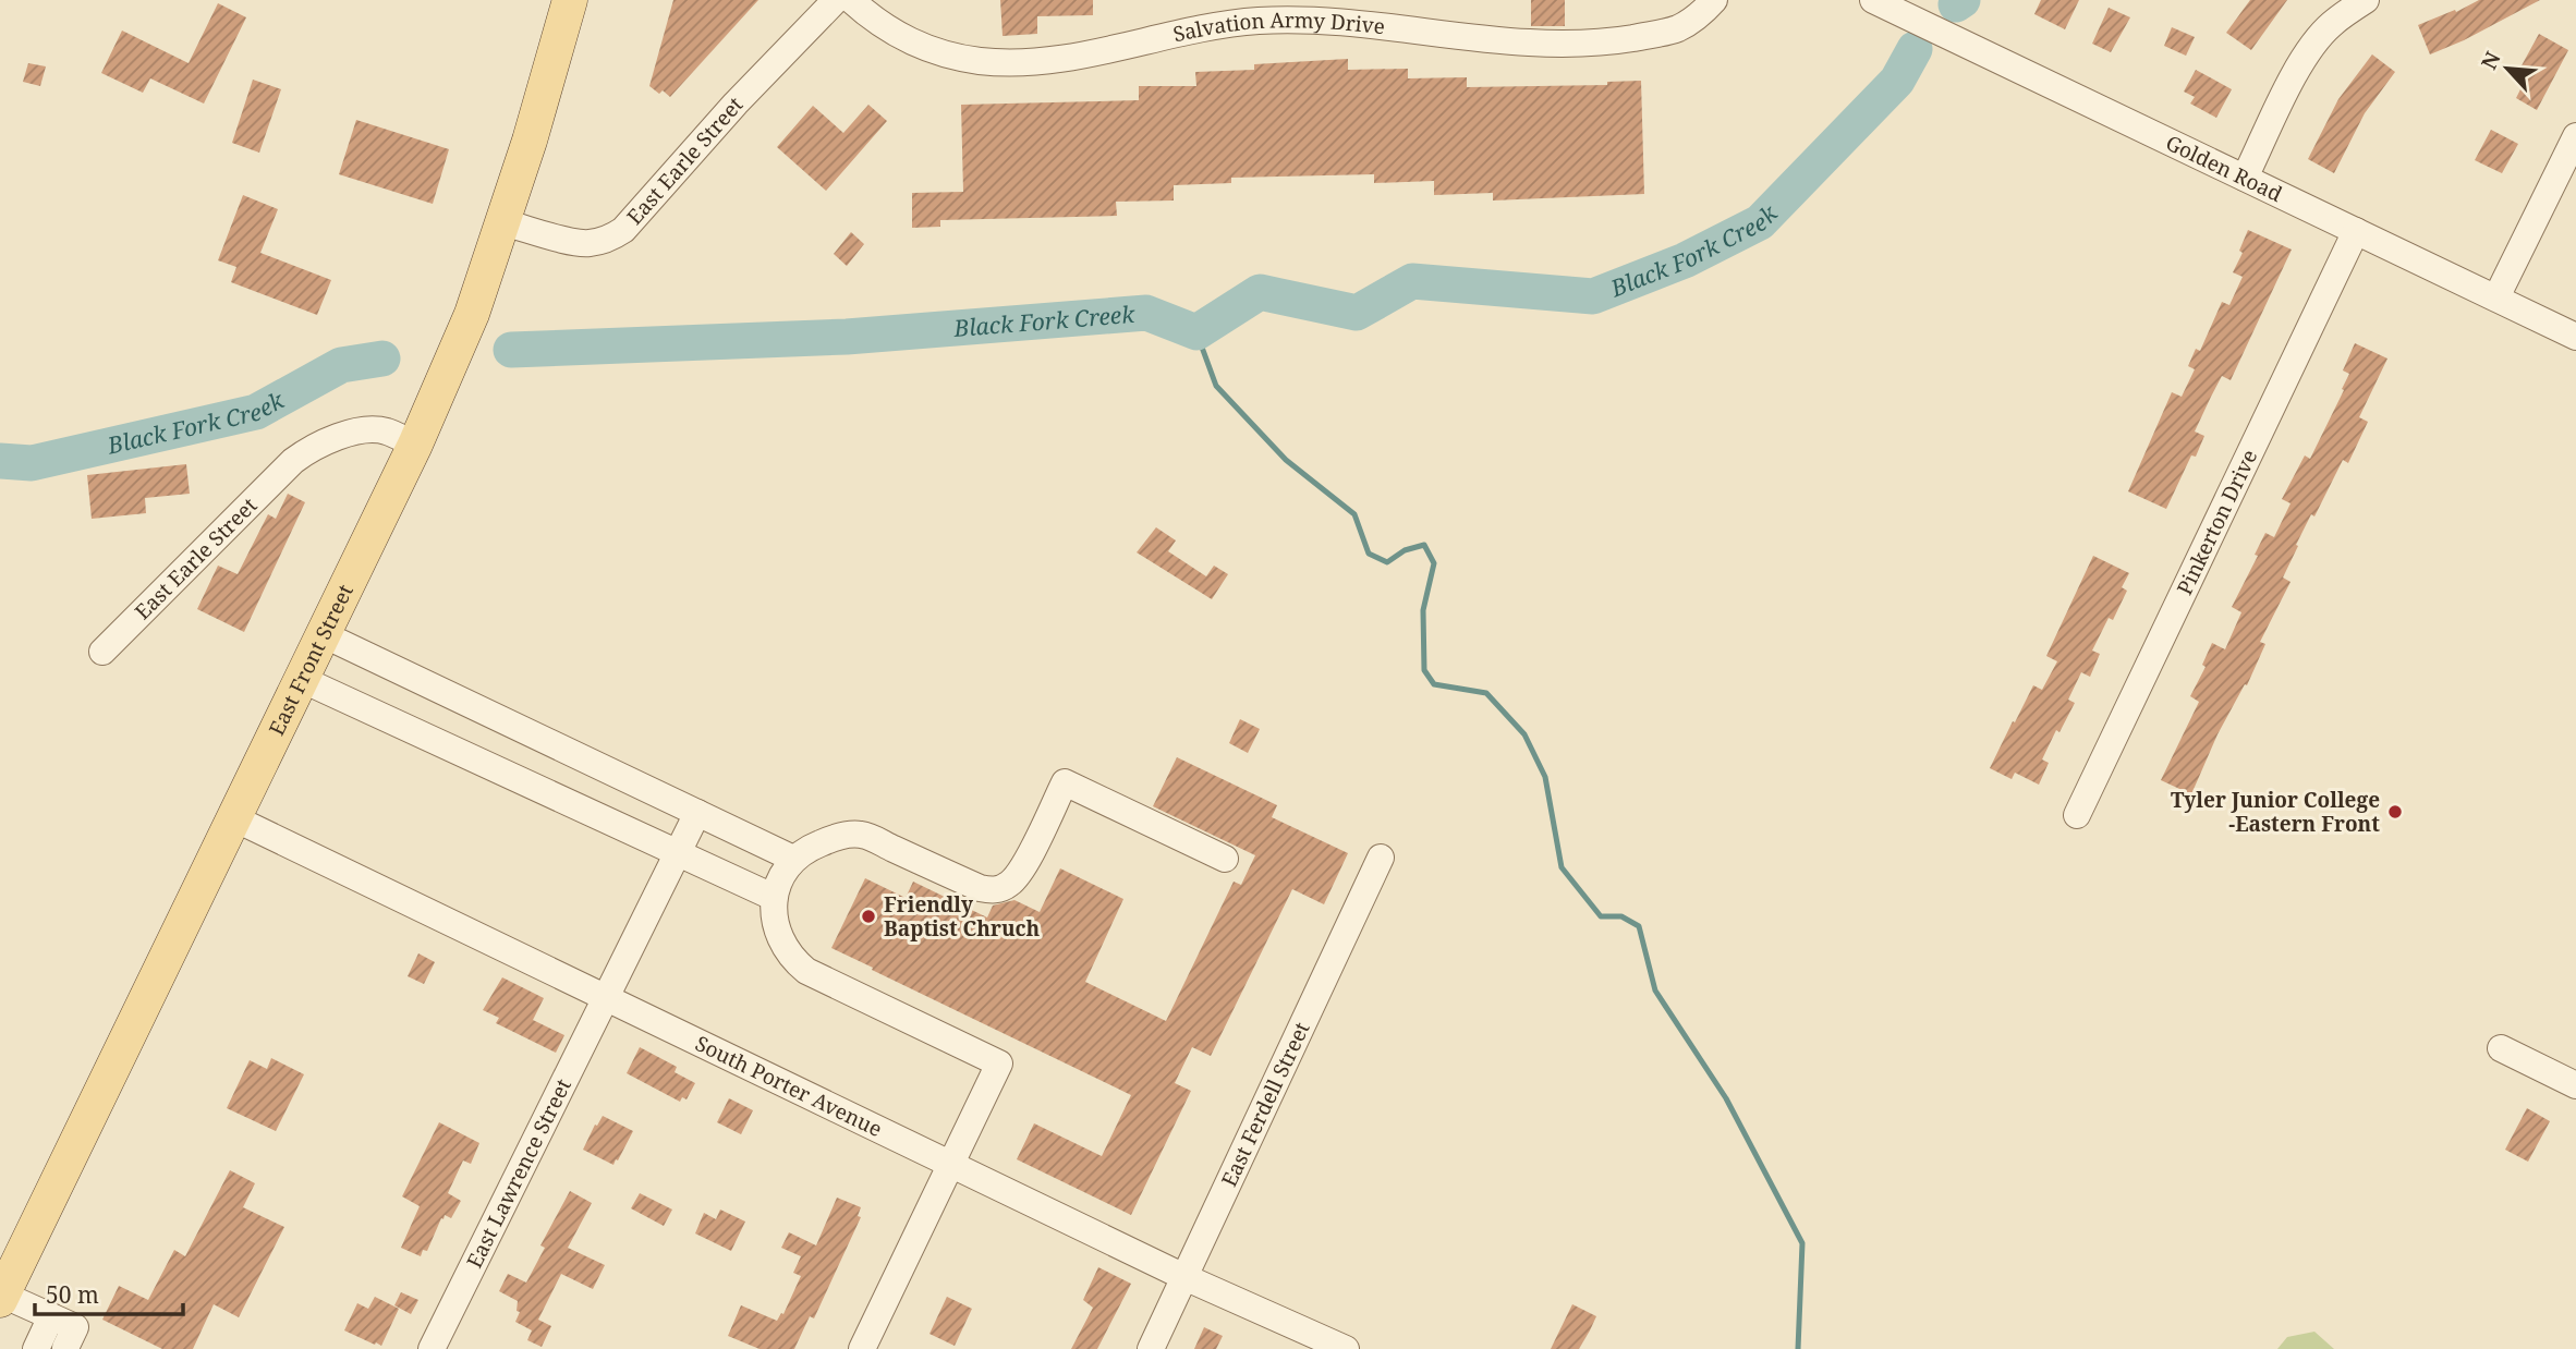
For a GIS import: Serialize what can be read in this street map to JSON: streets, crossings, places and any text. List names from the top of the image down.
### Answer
{
  "streets": {
    "main road": ["East Front Street"],
    "street": [
      "Salvation Army Drive",
      "East Earle Street",
      "Golden Road",
      "Pinkerton Drive",
      "South Porter Avenue",
      "East Ferdell Street",
      "East Lawrence Street"
    ]
  },
  "crossings": [
    ["East Earle Street", "East Front Street"],
    ["Golden Road", "Pinkerton Drive"],
    ["East Front Street", "South Porter Avenue"],
    ["South Porter Avenue", "East Ferdell Street"],
    ["South Porter Avenue", "East Lawrence Street"]
  ],
  "water": ["Black Fork Creek"],
  "places": ["Tyler Junior College -Eastern Front", "Friendly Baptist Chruch"],
  "scale_bar": "50 m",
  "north": "top left"
}
